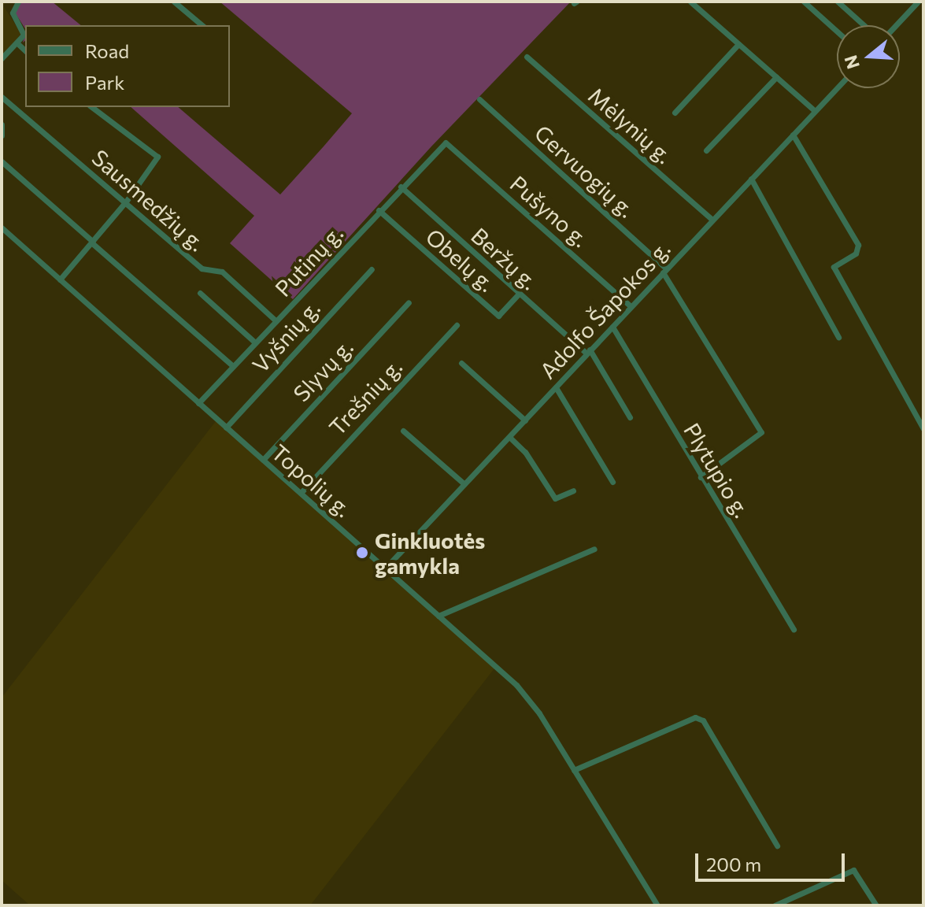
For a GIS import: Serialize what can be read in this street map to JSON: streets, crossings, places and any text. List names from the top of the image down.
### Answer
{
  "streets": {
    "street": [
      "Mėlynių g.",
      "Gervuogių g.",
      "Sausmedžių g.",
      "Pušyno g.",
      "Beržų g.",
      "Obelų g.",
      "Putinų g.",
      "Adolfo Šapokos g.",
      "Vyšnių g.",
      "Slyvų g.",
      "Trešnių g.",
      "Plytupio g.",
      "Topolių g."
    ]
  },
  "crossings": [
    ["Mėlynių g.", "Adolfo Šapokos g."],
    ["Gervuogių g.", "Adolfo Šapokos g."],
    ["Gervuogių g.", "Plytupio g."],
    ["Sausmedžių g.", "Putinų g."],
    ["Pušyno g.", "Putinų g."],
    ["Pušyno g.", "Adolfo Šapokos g."],
    ["Beržų g.", "Obelų g."],
    ["Beržų g.", "Putinų g."],
    ["Beržų g.", "Adolfo Šapokos g."],
    ["Obelų g.", "Putinų g."],
    ["Putinų g.", "Topolių g."],
    ["Adolfo Šapokos g.", "Plytupio g."],
    ["Adolfo Šapokos g.", "Topolių g."],
    ["Vyšnių g.", "Topolių g."],
    ["Slyvų g.", "Topolių g."],
    ["Trešnių g.", "Topolių g."]
  ],
  "places": ["Ginkluotės gamykla"],
  "legend": ["Road", "Park"],
  "scale_bar": "200 m",
  "north": "left"
}
